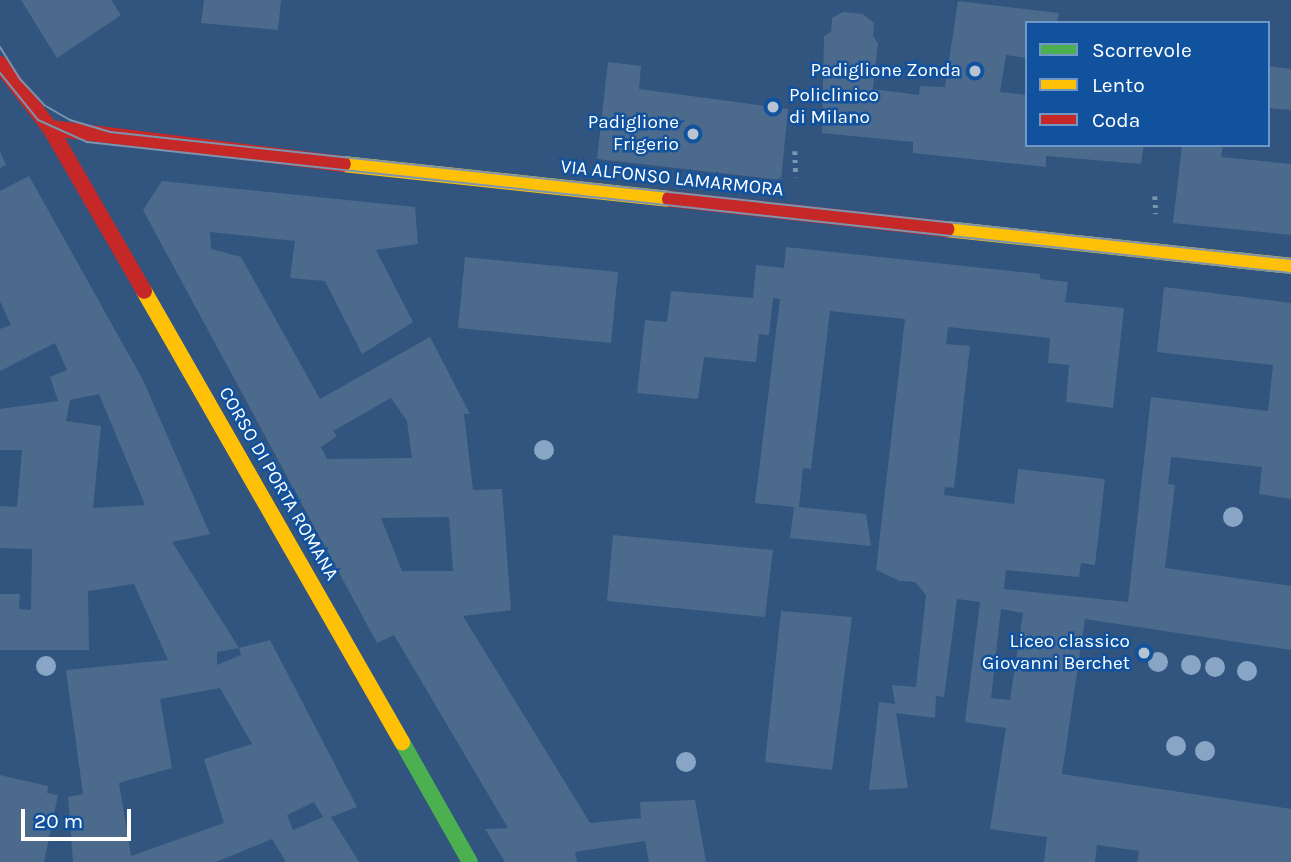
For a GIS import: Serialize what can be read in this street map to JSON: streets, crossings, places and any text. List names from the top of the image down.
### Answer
{
  "streets": {
    "street": ["VIA ALFONSO LAMARMORA", "CORSO DI PORTA ROMANA"]
  },
  "crossings": [
    ["VIA ALFONSO LAMARMORA", "CORSO DI PORTA ROMANA"]
  ],
  "places": [
    "Padiglione Zonda",
    "Policlinico di Milano",
    "Padiglione Frigerio",
    "Liceo classico Giovanni Berchet"
  ],
  "legend": ["Scorrevole", "Lento", "Coda"],
  "scale_bar": "20 m"
}
